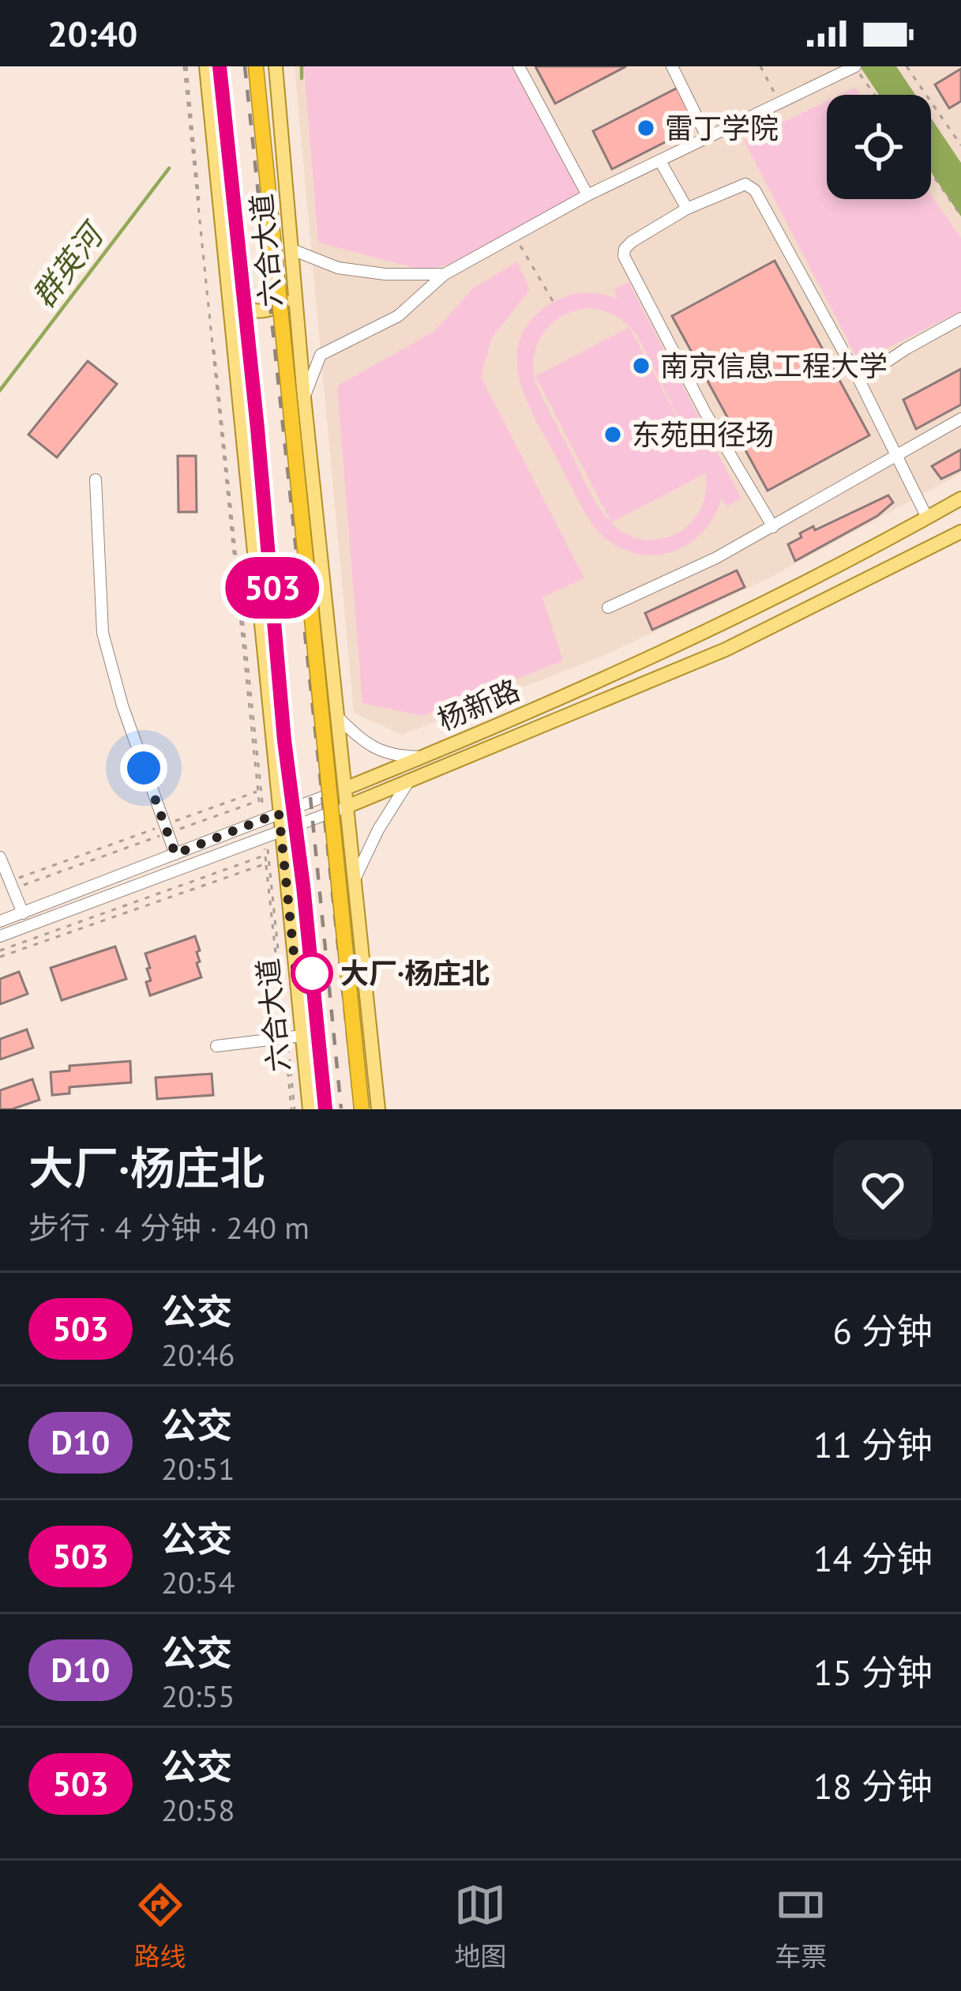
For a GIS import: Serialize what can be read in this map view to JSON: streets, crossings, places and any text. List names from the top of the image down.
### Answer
{
  "streets": {
    "main road": ["六合大道", "杨新路"]
  },
  "crossings": [
    ["六合大道", "杨新路"]
  ],
  "water": ["群英河"],
  "places": [
    "雷丁学院",
    "南京信息工程大学",
    "东苑田径场",
    "大厂·杨庄北"
  ],
  "lines": ["bus line 503"],
  "page": {
    "status": "20:40",
    "on_map": "503",
    "heading": ["大厂·杨庄北", "步行 · 4 分钟 · 240 m"],
    "list": [
      {
        "mark": "503",
        "name": "公交",
        "note": "20:46",
        "value": "6 分钟"
      },
      {
        "mark": "D10",
        "name": "公交",
        "note": "20:51",
        "value": "11 分钟"
      },
      {
        "mark": "503",
        "name": "公交",
        "note": "20:54",
        "value": "14 分钟"
      },
      {
        "mark": "D10",
        "name": "公交",
        "note": "20:55",
        "value": "15 分钟"
      },
      {
        "mark": "503",
        "name": "公交",
        "note": "20:58",
        "value": "18 分钟"
      }
    ],
    "tabs": ["路线", "地图", "车票"]
  }
}
